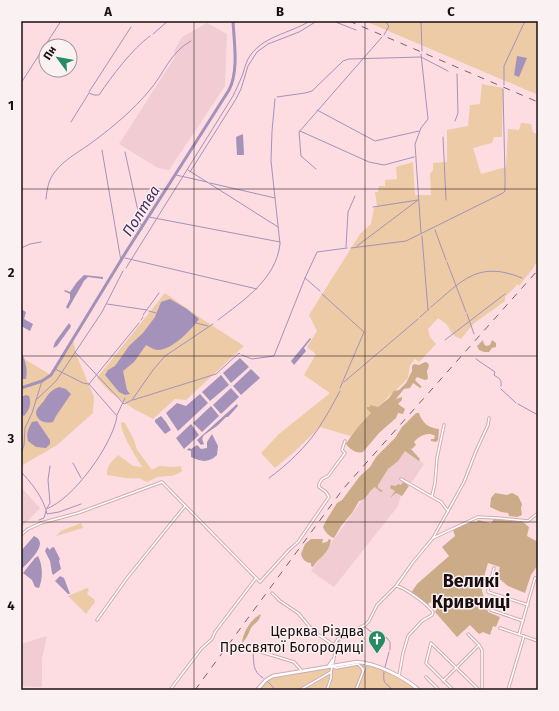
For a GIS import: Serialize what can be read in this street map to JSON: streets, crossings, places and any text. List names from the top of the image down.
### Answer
{
  "districts": ["Великі Кривчиці"],
  "water": ["Полтва"],
  "places": {
    "church": ["Церква Різдва Пресвятої Богородиці"]
  },
  "north": "top left",
  "grid": {
    "columns": ["A", "B", "C"],
    "rows": [
      "1",
      "2",
      "3",
      "4"
    ]
  }
}
